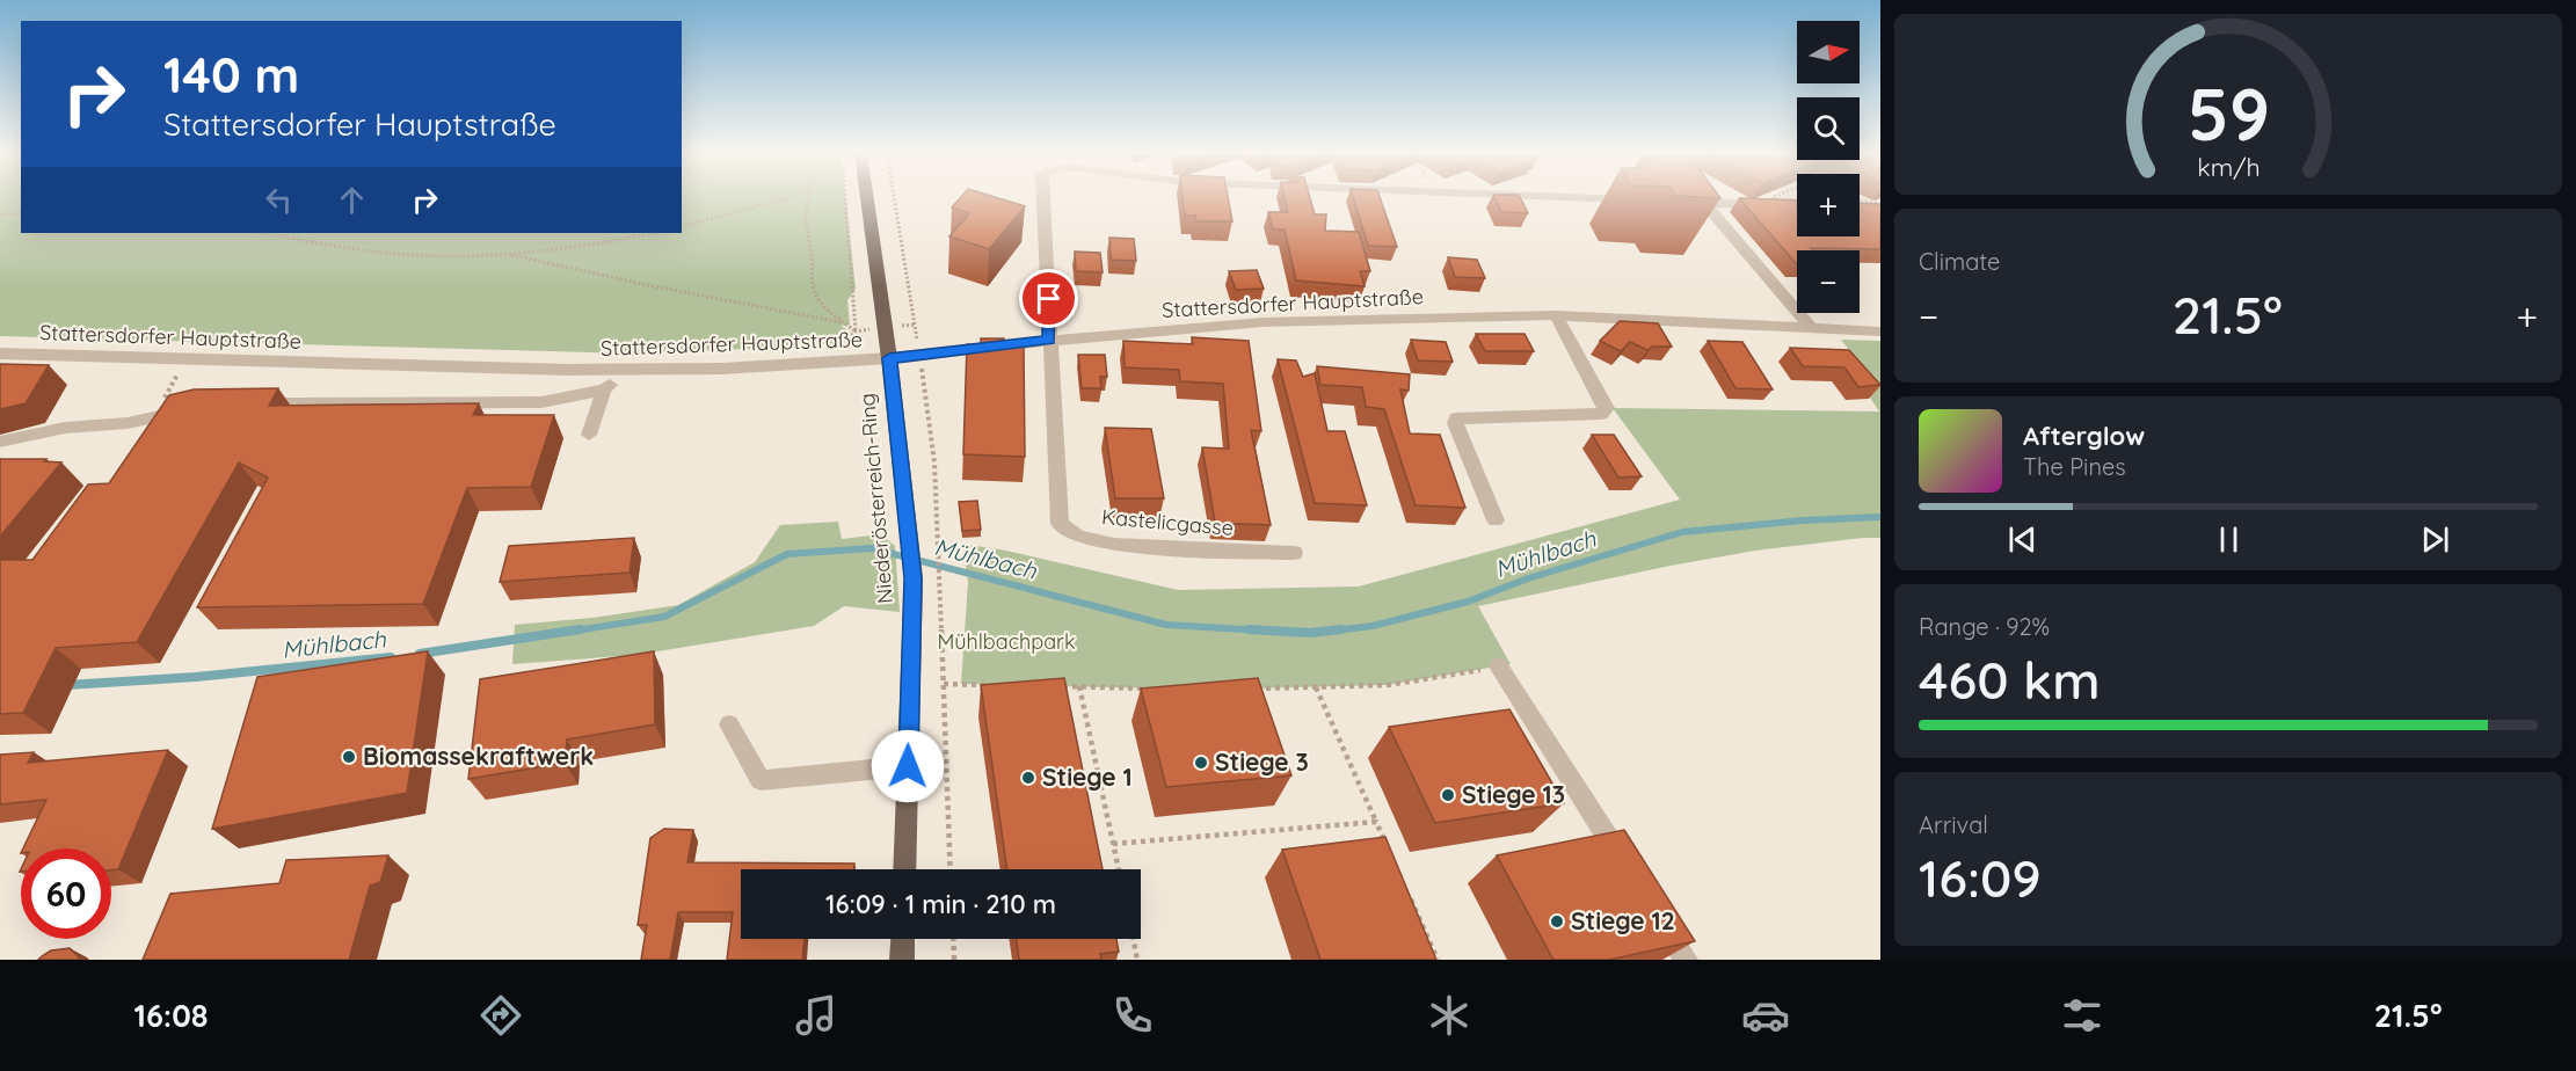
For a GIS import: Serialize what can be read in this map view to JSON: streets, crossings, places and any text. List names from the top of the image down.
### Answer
{
  "streets": {
    "main road": ["Niederösterreich-Ring"],
    "street": ["Stattersdorfer Hauptstraße", "Kastelicgasse"]
  },
  "crossings": [
    ["Stattersdorfer Hauptstraße", "Niederösterreich-Ring"],
    ["Stattersdorfer Hauptstraße", "Kastelicgasse"]
  ],
  "water": ["Mühlbach"],
  "parks": ["Mühlbachpark"],
  "places": [
    "Biomassekraftwerk",
    "Stiege 3",
    "Stiege 1",
    "Stiege 13",
    "Stiege 12"
  ],
  "north": "right",
  "page": {
    "map_buttons": ["+", "−"],
    "turn": ["140 m", "Stattersdorfer Hauptstraße"],
    "tile": [
      "Climate",
      ["Range · 92%", "460 km"],
      ["Arrival", "16:09"]
    ],
    "heat": ["−", "21.5°", "+"],
    "song": ["Afterglow", "The Pines"],
    "limit": "60",
    "trip": "16:09 · 1 min · 210 m",
    "tabs": ["16:08", "21.5°"],
    "gauge": ["59", "km/h"]
  }
}
